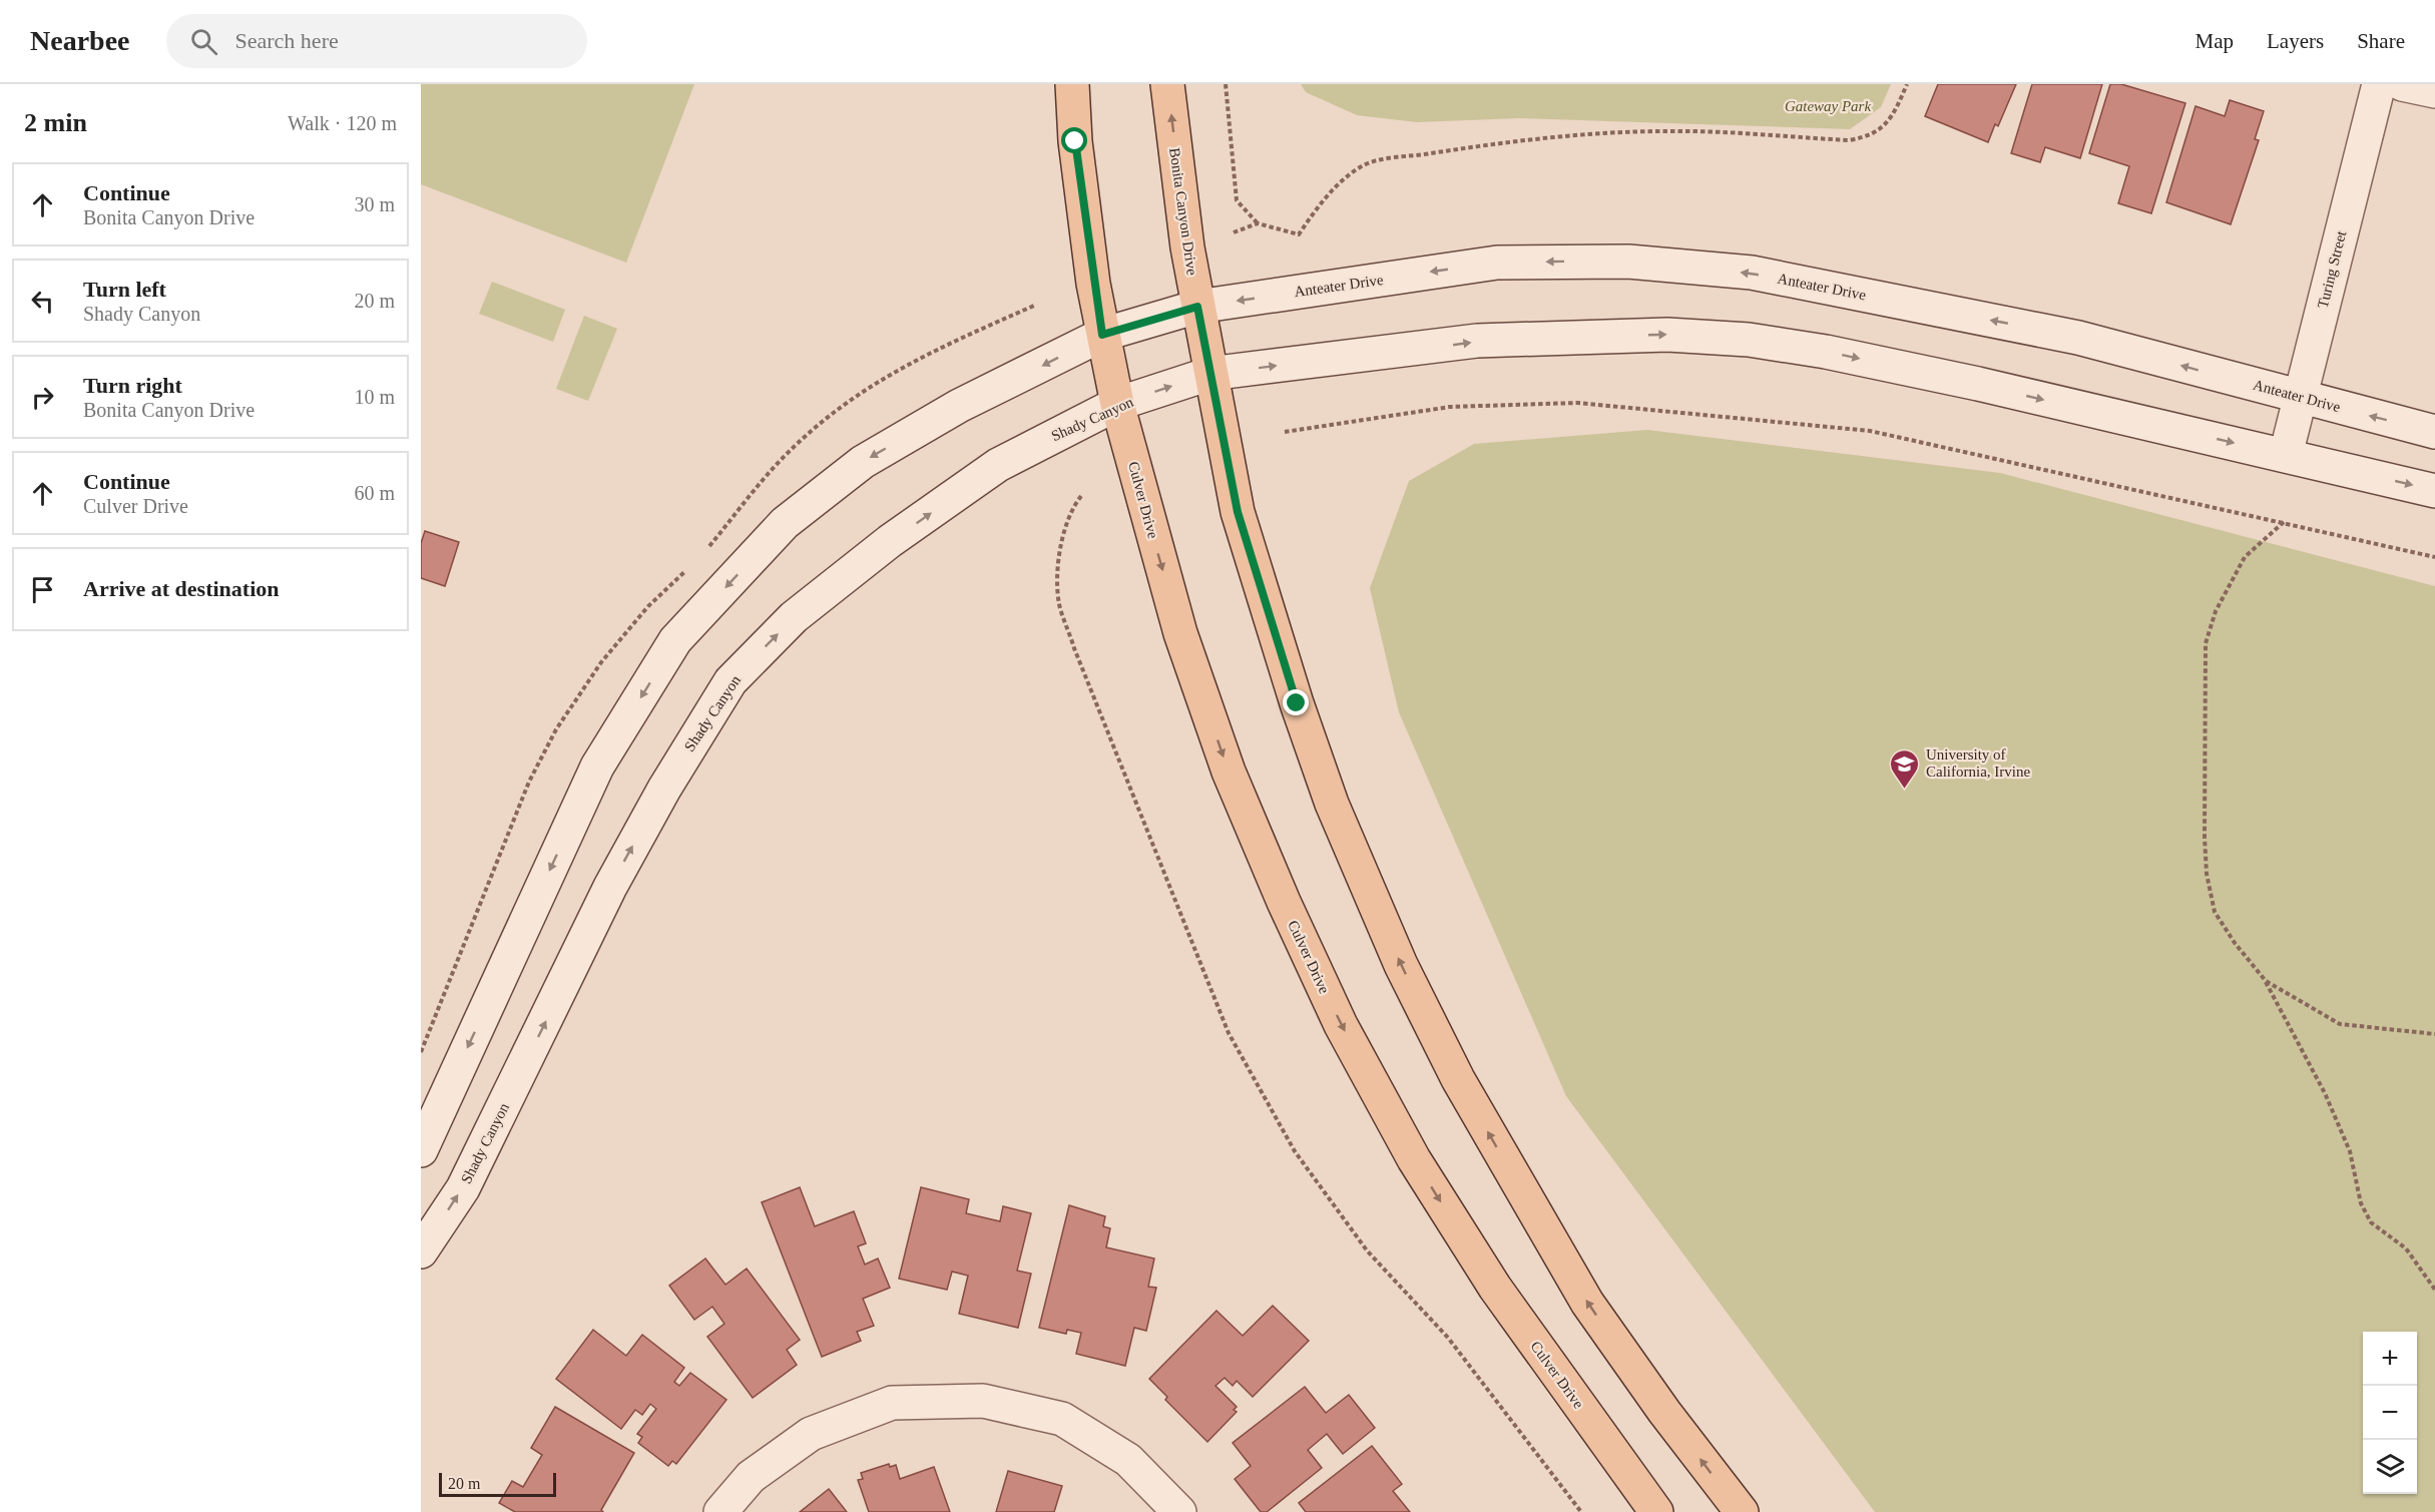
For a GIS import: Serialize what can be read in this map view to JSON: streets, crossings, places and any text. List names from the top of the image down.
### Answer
{
  "streets": {
    "main road": [
      "Bonita Canyon Drive",
      "Turing Street",
      "Anteater Drive",
      "Shady Canyon",
      "Culver Drive"
    ]
  },
  "crossings": [
    ["Bonita Canyon Drive", "Anteater Drive"],
    ["Bonita Canyon Drive", "Shady Canyon"],
    ["Turing Street", "Anteater Drive"],
    ["Shady Canyon", "Culver Drive"]
  ],
  "parks": ["Gateway Park"],
  "places": {
    "school or university": ["University of California, Irvine"]
  },
  "scale_bar": "20 m",
  "page": {
    "header": "Nearbee",
    "search": "Search here",
    "nav": ["Map", "Layers", "Share"],
    "heading": ["2 min", "Walk · 120 m"],
    "list": [
      ["Continue", "Bonita Canyon Drive", "30 m"],
      ["Turn left", "Shady Canyon", "20 m"],
      ["Turn right", "Bonita Canyon Drive", "10 m"],
      ["Continue", "Culver Drive", "60 m"],
      "Arrive at destination"
    ],
    "map_buttons": ["+", "−"],
    "scale": "20 m"
  }
}
